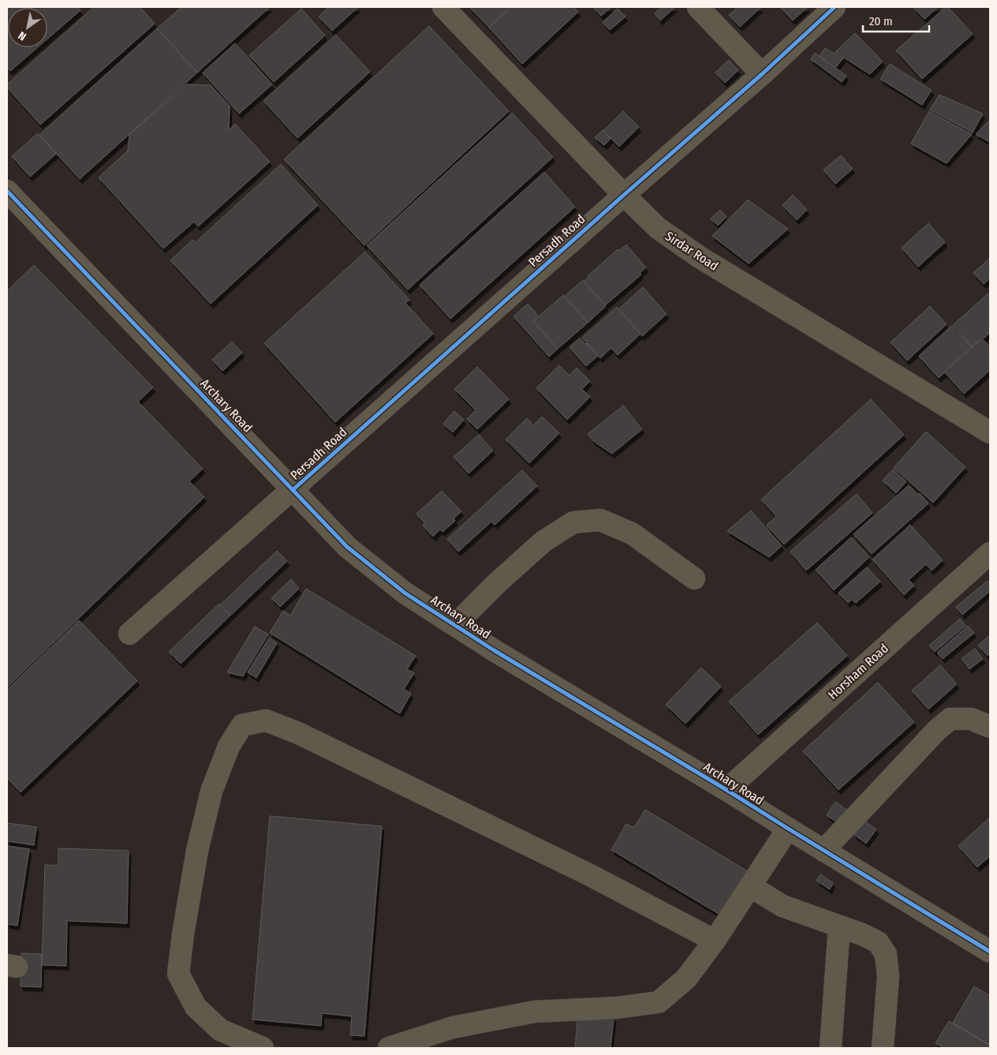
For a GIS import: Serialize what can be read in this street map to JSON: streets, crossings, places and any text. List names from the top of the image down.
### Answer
{
  "streets": {
    "street": [
      "Persadh Road",
      "Sirdar Road",
      "Archary Road",
      "Horsham Road"
    ]
  },
  "crossings": [
    ["Persadh Road", "Sirdar Road"],
    ["Persadh Road", "Archary Road"],
    ["Archary Road", "Horsham Road"]
  ],
  "scale_bar": "20 m",
  "north": "bottom left"
}
